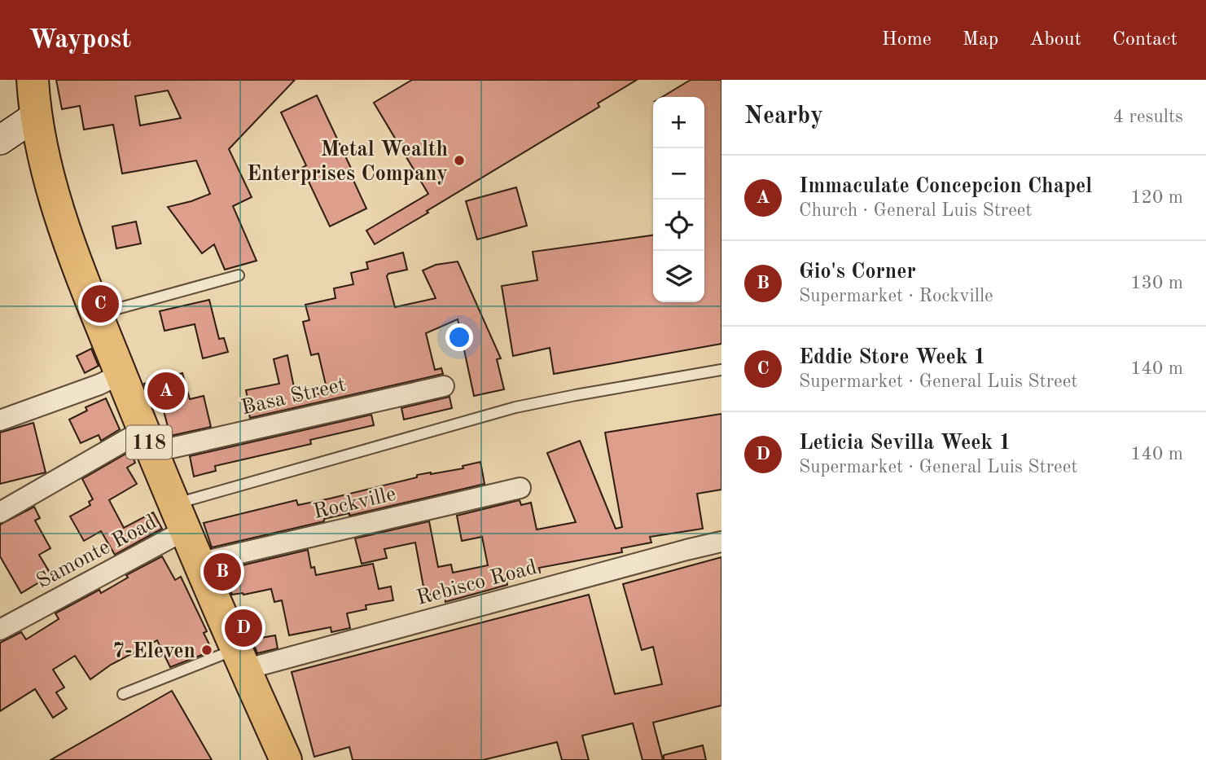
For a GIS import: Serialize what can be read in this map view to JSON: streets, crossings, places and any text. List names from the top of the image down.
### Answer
{
  "streets": {
    "main road": ["118"],
    "street": [
      "Basa Street",
      "Rockville",
      "Samonte Road",
      "Rebisco Road"
    ]
  },
  "crossings": [
    ["Basa Street", "118"],
    ["118", "Rockville"],
    ["118", "Samonte Road"],
    ["118", "Rebisco Road"]
  ],
  "places": ["Metal Wealth Enterprises Company", "7-Eleven"],
  "page": {
    "header": "Waypost",
    "nav": [
      "Home",
      "Map",
      "About",
      "Contact"
    ],
    "heading": ["Nearby", "4 results"],
    "map_buttons": ["+", "−"],
    "list": [
      {
        "mark": "A",
        "name": "Immaculate Concepcion Chapel",
        "note": "Church · General Luis Street",
        "value": "120 m"
      },
      {
        "mark": "B",
        "name": "Gio's Corner",
        "note": "Supermarket · Rockville",
        "value": "130 m"
      },
      {
        "mark": "C",
        "name": "Eddie Store Week 1",
        "note": "Supermarket · General Luis Street",
        "value": "140 m"
      },
      {
        "mark": "D",
        "name": "Leticia Sevilla Week 1",
        "note": "Supermarket · General Luis Street",
        "value": "140 m"
      }
    ],
    "pins": [
      "C",
      "A",
      "B",
      "D"
    ]
  }
}
